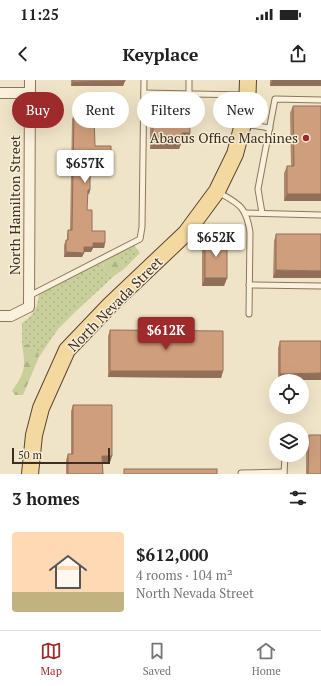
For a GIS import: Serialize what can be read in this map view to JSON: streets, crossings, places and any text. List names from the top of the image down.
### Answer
{
  "streets": {
    "main road": ["North Nevada Street"],
    "street": ["North Hamilton Street"]
  },
  "places": ["Abacus Office Machines"],
  "scale_bar": "50 m",
  "page": {
    "status": "11:25",
    "header": "Keyplace",
    "chip": [
      "Buy",
      "Rent",
      "Filters",
      "New"
    ],
    "price": ["$657K", "$652K", "$612K"],
    "scale": "50 m",
    "heading": "3 homes",
    "list": [
      {
        "name": "$612,000",
        "note": "4 rooms · 104 m² · North Nevada Street"
      }
    ],
    "tabs": ["Map", "Saved", "Home"]
  }
}
